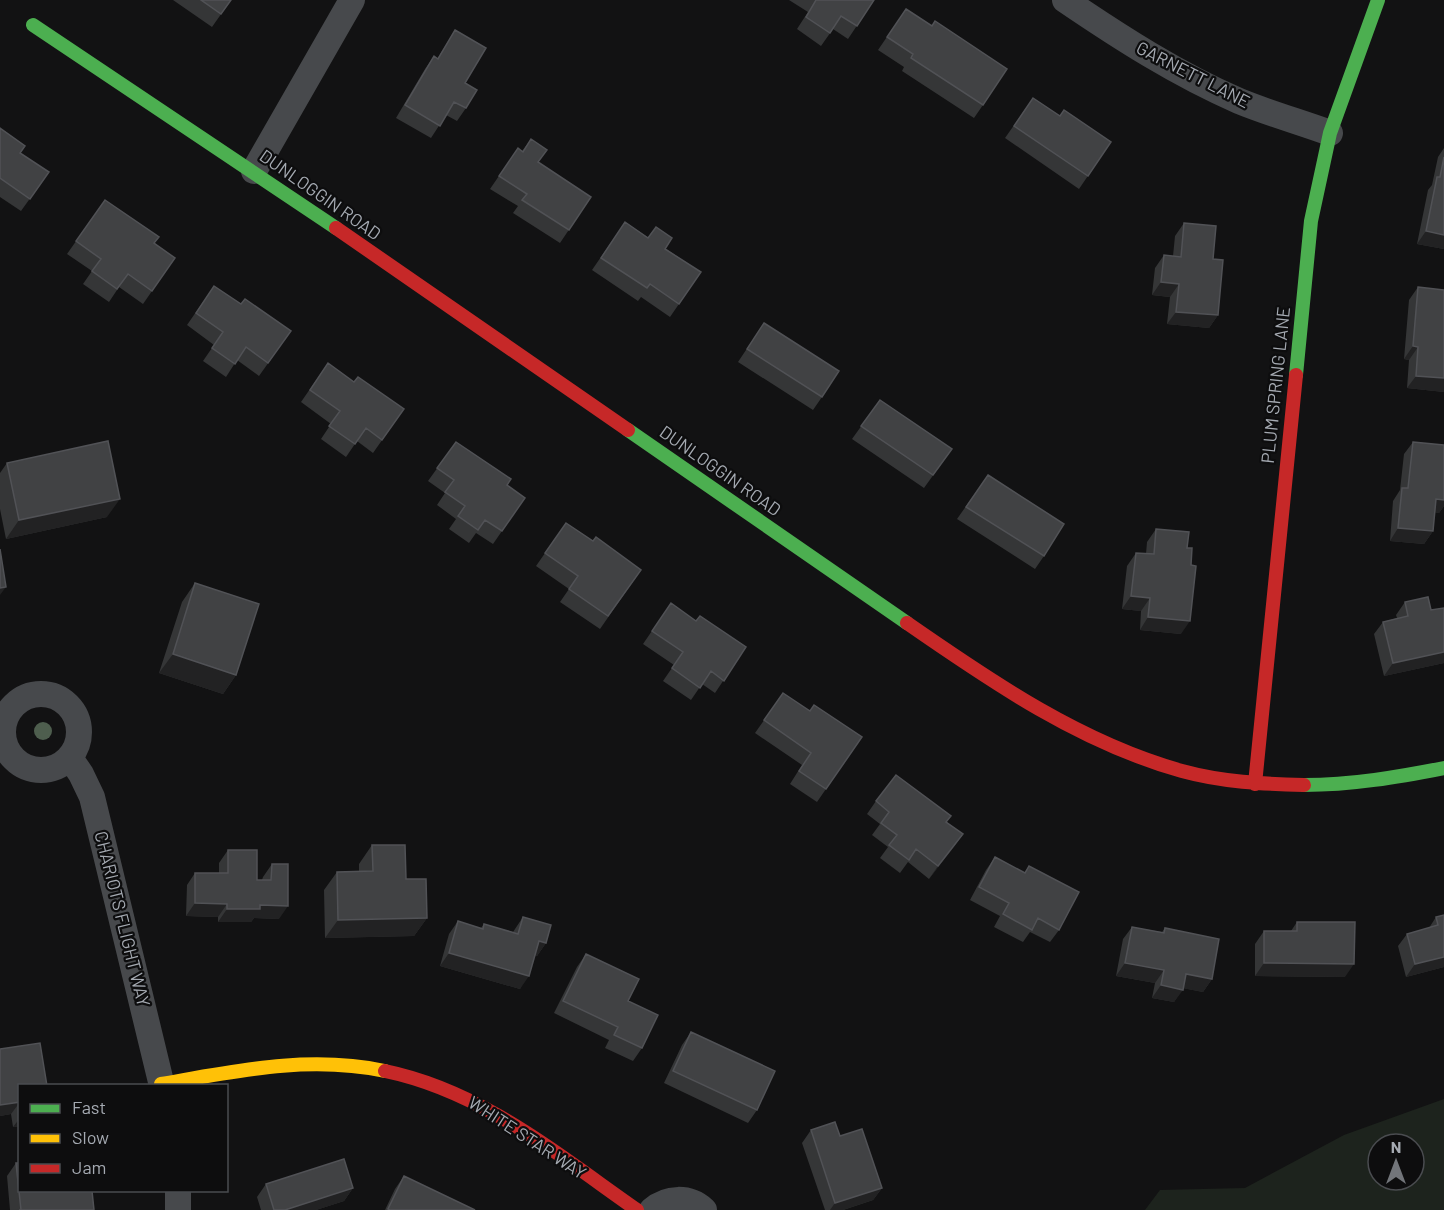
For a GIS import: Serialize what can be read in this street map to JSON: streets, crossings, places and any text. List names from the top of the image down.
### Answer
{
  "streets": {
    "street": [
      "GARNETT LANE",
      "DUNLOGGIN ROAD",
      "PLUM SPRING LANE",
      "CHARIOTS FLIGHT WAY",
      "WHITE STAR WAY"
    ]
  },
  "crossings": [
    ["GARNETT LANE", "PLUM SPRING LANE"],
    ["DUNLOGGIN ROAD", "PLUM SPRING LANE"]
  ],
  "legend": ["Fast", "Slow", "Jam"],
  "north": "top"
}
